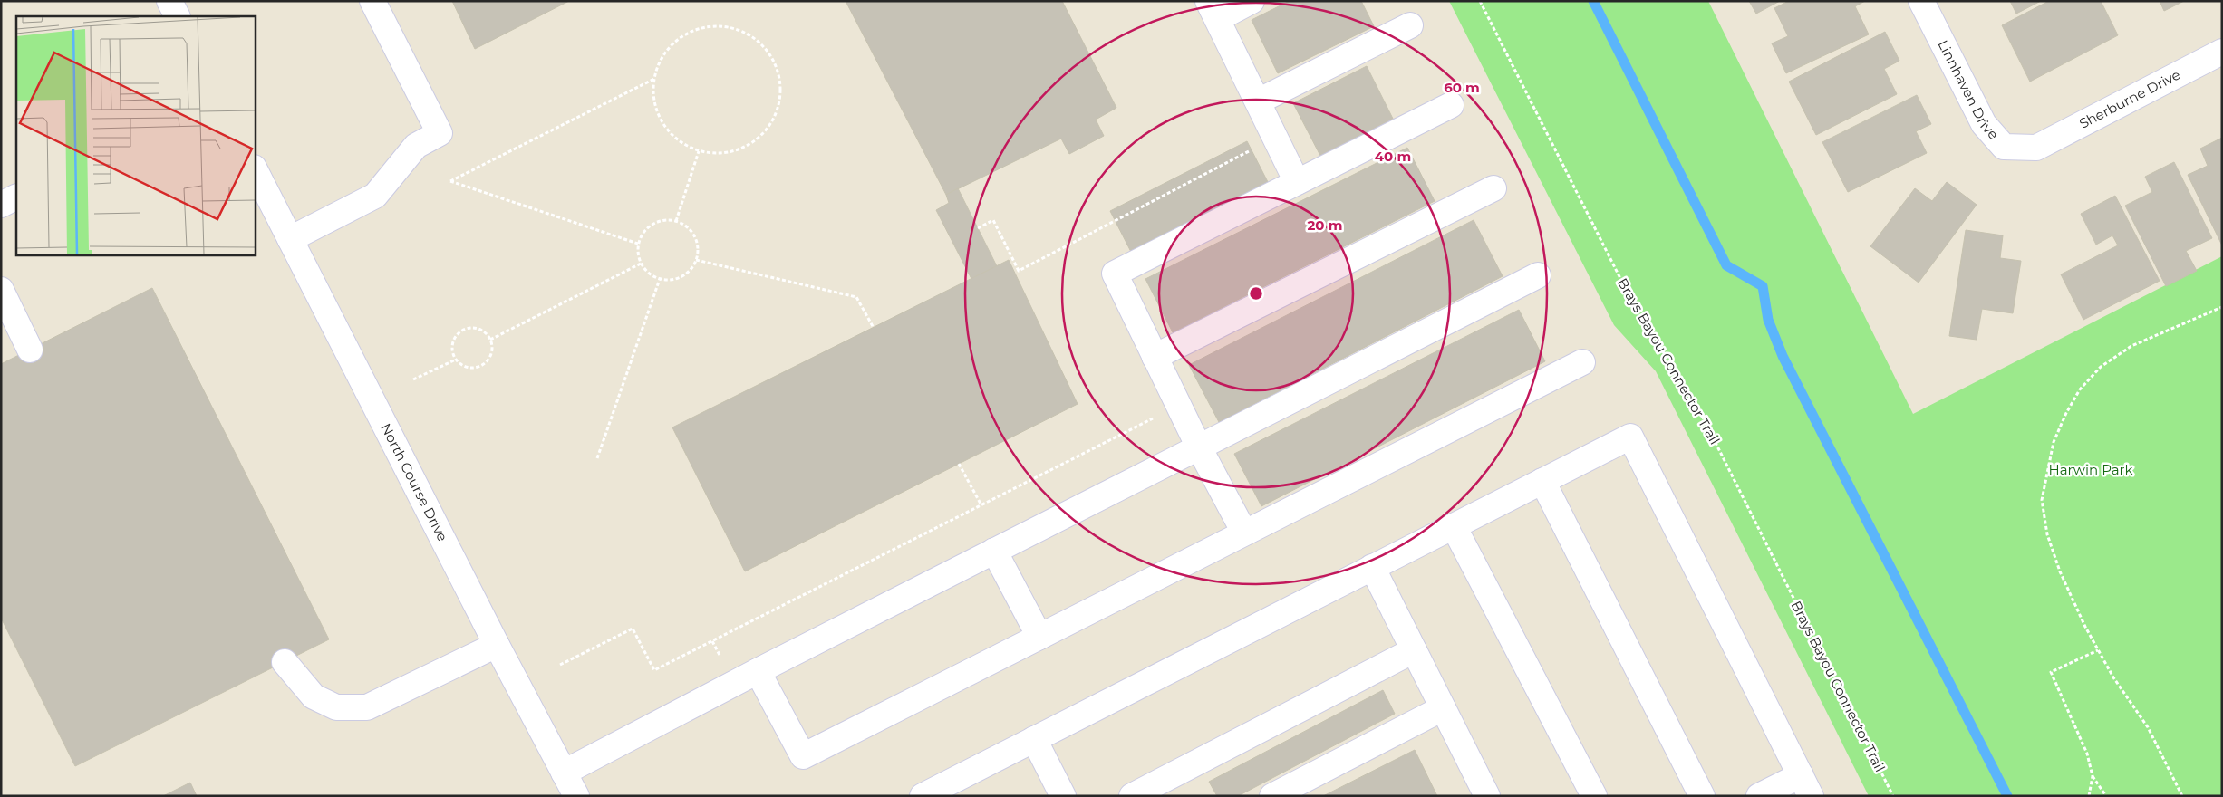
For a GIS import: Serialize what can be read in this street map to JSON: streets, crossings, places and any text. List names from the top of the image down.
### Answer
{
  "streets": {
    "street": ["Linnhaven Drive", "Sherburne Drive", "North Course Drive"],
    "path": ["Brays Bayou Connector Trail"]
  },
  "crossings": [
    ["Linnhaven Drive", "Sherburne Drive"]
  ],
  "parks": ["Harwin Park"],
  "rings": ["60 m", "40 m", "20 m"]
}
